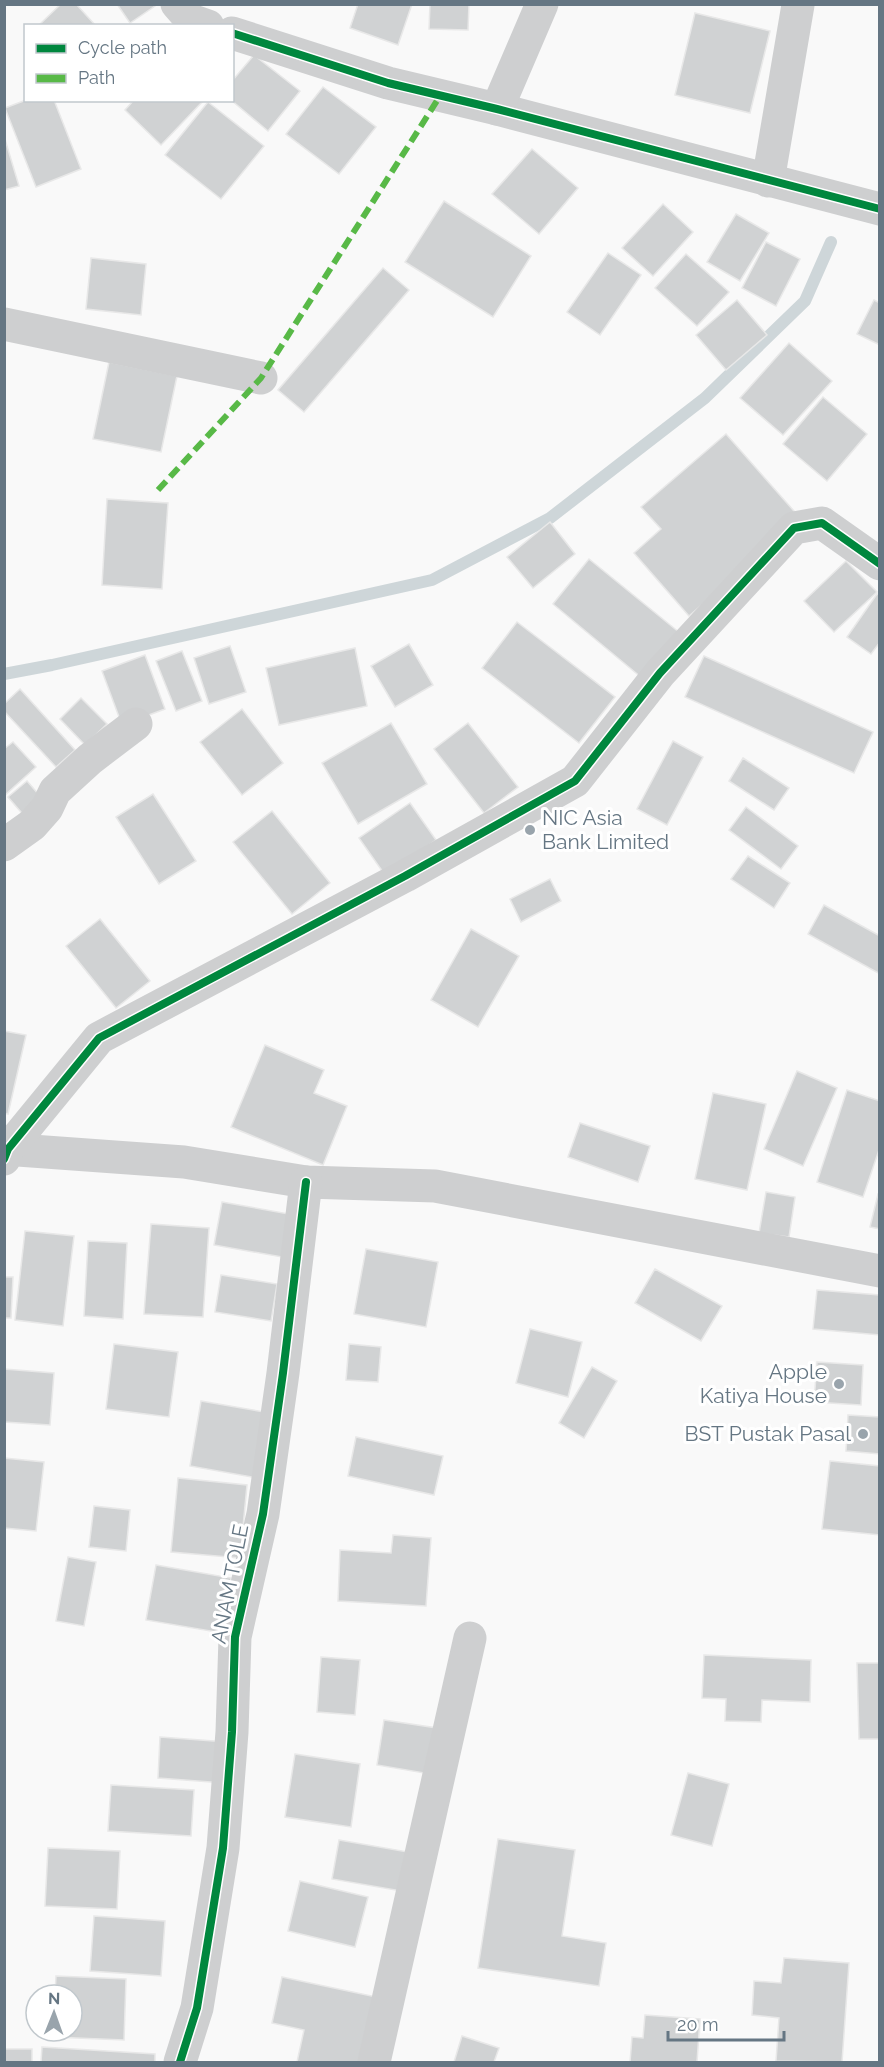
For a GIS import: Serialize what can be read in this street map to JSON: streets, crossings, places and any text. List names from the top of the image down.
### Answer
{
  "streets": {
    "street": ["ANAM TOLE"]
  },
  "places": ["NIC Asia Bank Limited", "Apple Katiya House", "BST Pustak Pasal"],
  "legend": ["Cycle path", "Path"],
  "scale_bar": "20 m",
  "north": "top"
}
